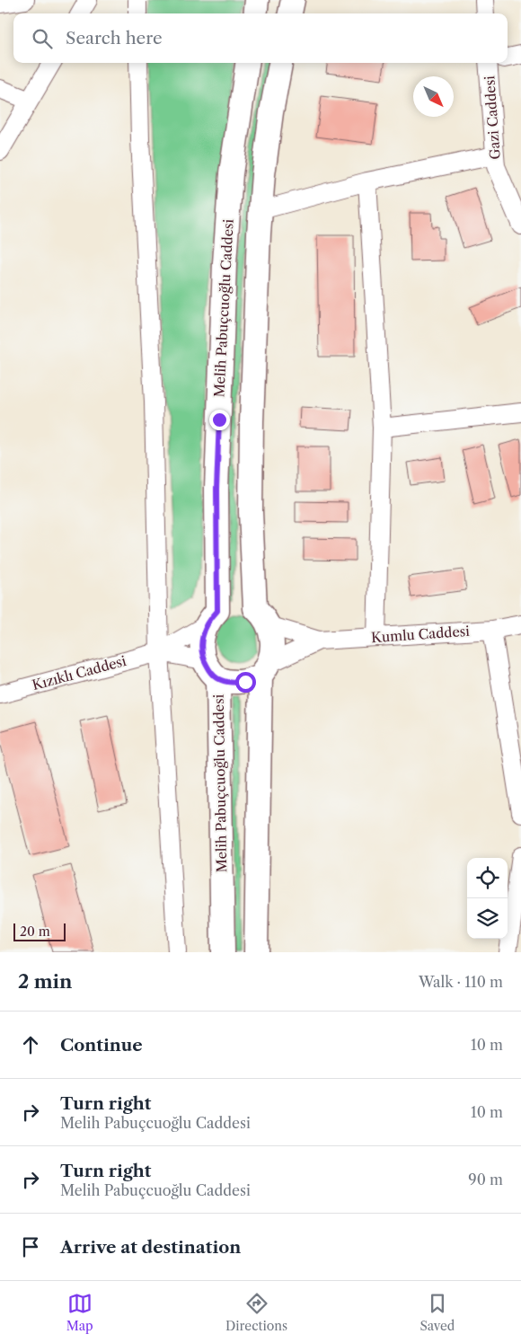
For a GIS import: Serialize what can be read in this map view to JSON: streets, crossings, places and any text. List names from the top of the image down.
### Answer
{
  "streets": {
    "main road": ["Melih Pabuçcuoğlu Caddesi"],
    "street": ["Gazi Caddesi", "Kumlu Caddesi", "Kızıklı Caddesi"]
  },
  "scale_bar": "20 m",
  "north": "bottom right",
  "page": {
    "search": "Search here",
    "scale": "20 m",
    "heading": ["2 min", "Walk · 110 m"],
    "list": [
      ["Continue", "10 m"],
      ["Turn right", "Melih Pabuçcuoğlu Caddesi", "10 m"],
      ["Turn right", "Melih Pabuçcuoğlu Caddesi", "90 m"],
      "Arrive at destination"
    ],
    "nav": ["Map", "Directions", "Saved"]
  }
}
